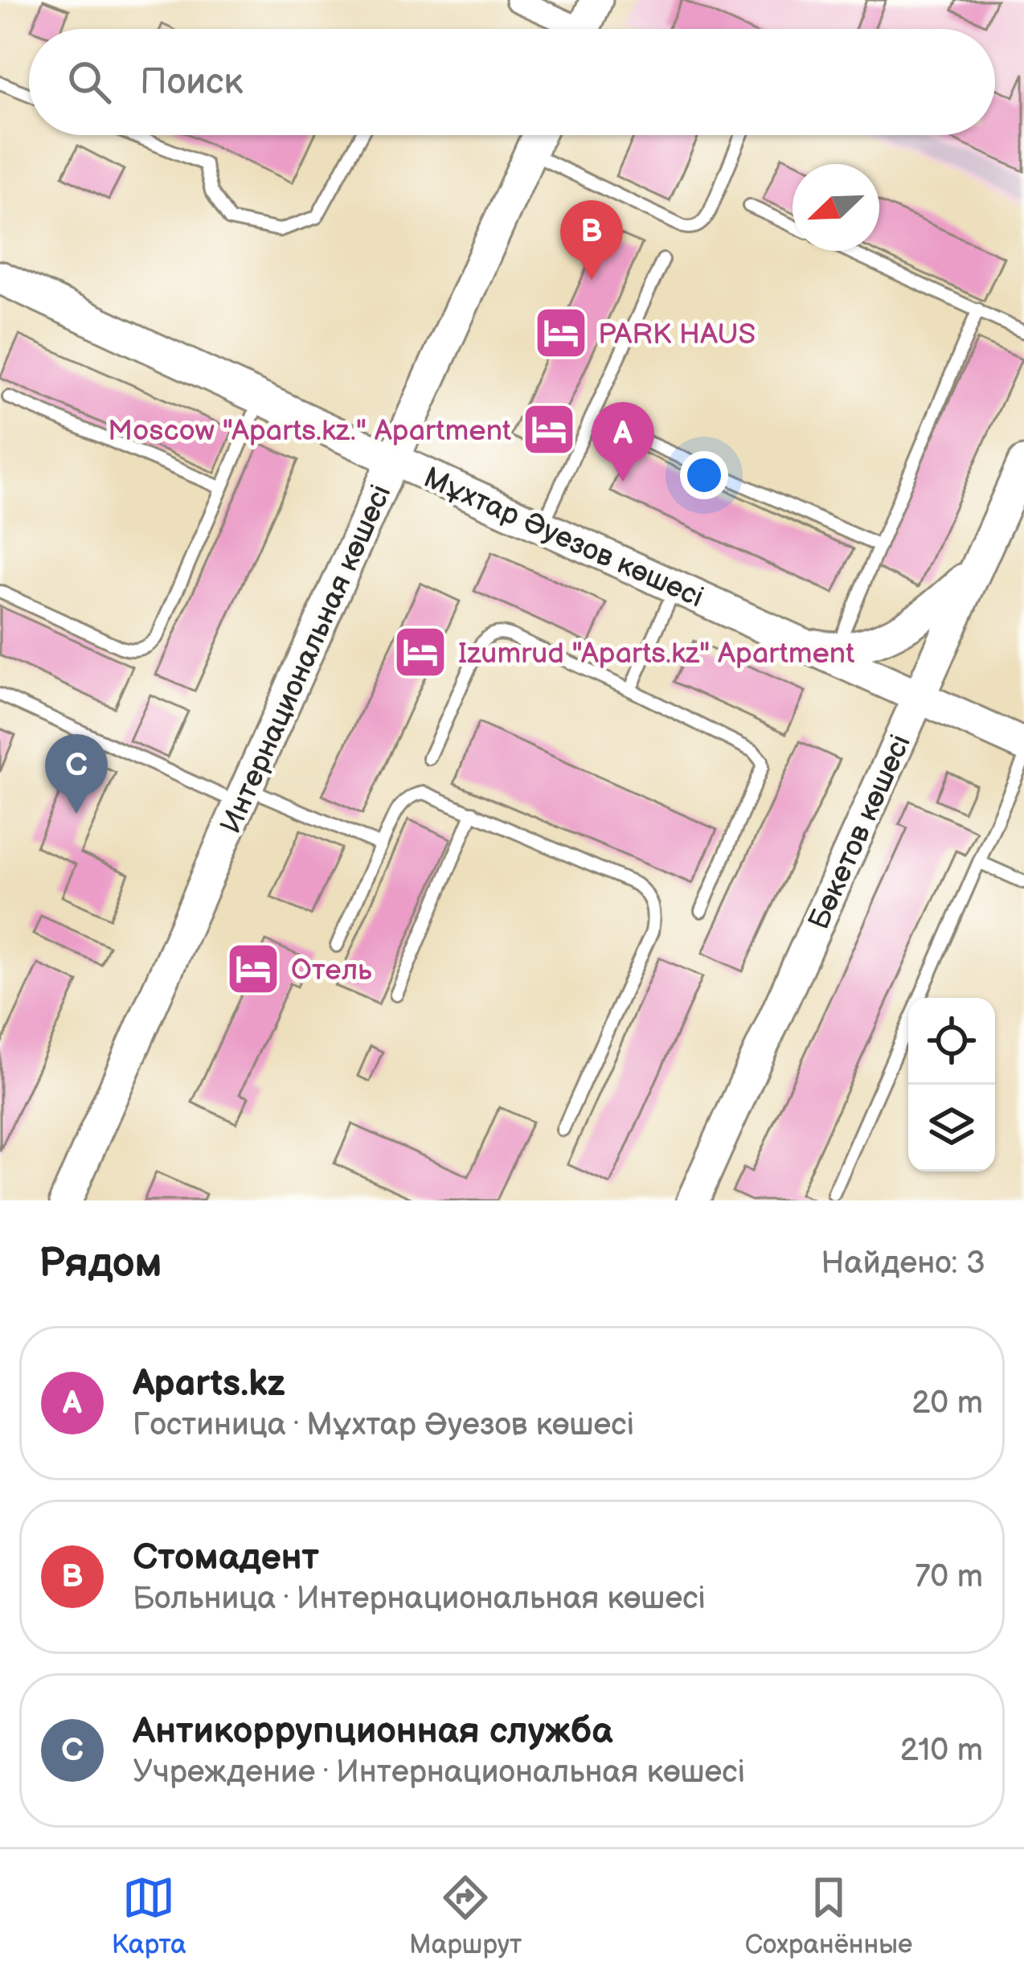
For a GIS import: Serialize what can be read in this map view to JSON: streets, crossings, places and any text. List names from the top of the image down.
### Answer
{
  "streets": {
    "main road": ["Мұхтар Әуезов көшесі", "Интернациональная көшесі", "Бөкетов көшесі"]
  },
  "crossings": [
    ["Мұхтар Әуезов көшесі", "Интернациональная көшесі"]
  ],
  "places": {
    "hotel": [
      "PARK HAUS",
      "Moscow \"Aparts.kz.\" Apartment",
      "Izumrud \"Aparts.kz\" Apartment",
      "Отель"
    ]
  },
  "north": "bottom left",
  "page": {
    "search": "Поиск",
    "pins": ["B", "A", "C"],
    "heading": ["Рядом", "Найдено: 3"],
    "list": [
      {
        "mark": "A",
        "name": "Aparts.kz",
        "note": "Гостиница · Мұхтар Әуезов көшесі",
        "value": "20 m"
      },
      {
        "mark": "B",
        "name": "Стомадент",
        "note": "Больница · Интернациональная көшесі",
        "value": "70 m"
      },
      {
        "mark": "C",
        "name": "Антикоррупционная служба",
        "note": "Учреждение · Интернациональная көшесі",
        "value": "210 m"
      }
    ],
    "nav": ["Карта", "Маршрут", "Сохранённые"]
  }
}
